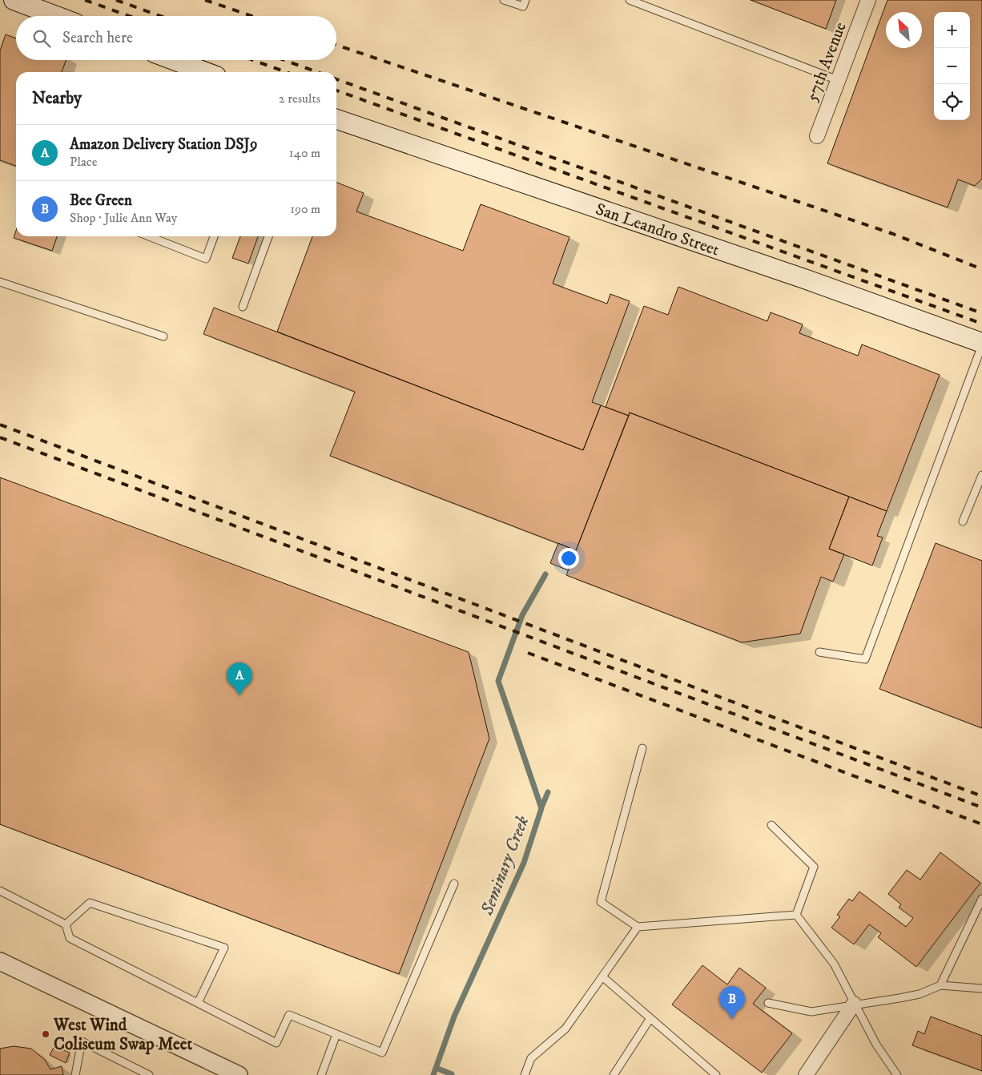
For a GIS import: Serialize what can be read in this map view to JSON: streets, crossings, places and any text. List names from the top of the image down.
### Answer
{
  "streets": {
    "main road": ["San Leandro Street"],
    "street": ["57th Avenue"]
  },
  "water": ["Seminary Creek"],
  "places": ["West Wind Coliseum Swap Meet"],
  "north": "top left",
  "page": {
    "map_buttons": ["+", "−"],
    "search": "Search here",
    "heading": ["Nearby", "2 results"],
    "list": [
      {
        "mark": "A",
        "name": "Amazon Delivery Station DSJ9",
        "note": "Place",
        "value": "140 m"
      },
      {
        "mark": "B",
        "name": "Bee Green",
        "note": "Shop · Julie Ann Way",
        "value": "190 m"
      }
    ],
    "pins": ["A", "B"]
  }
}
